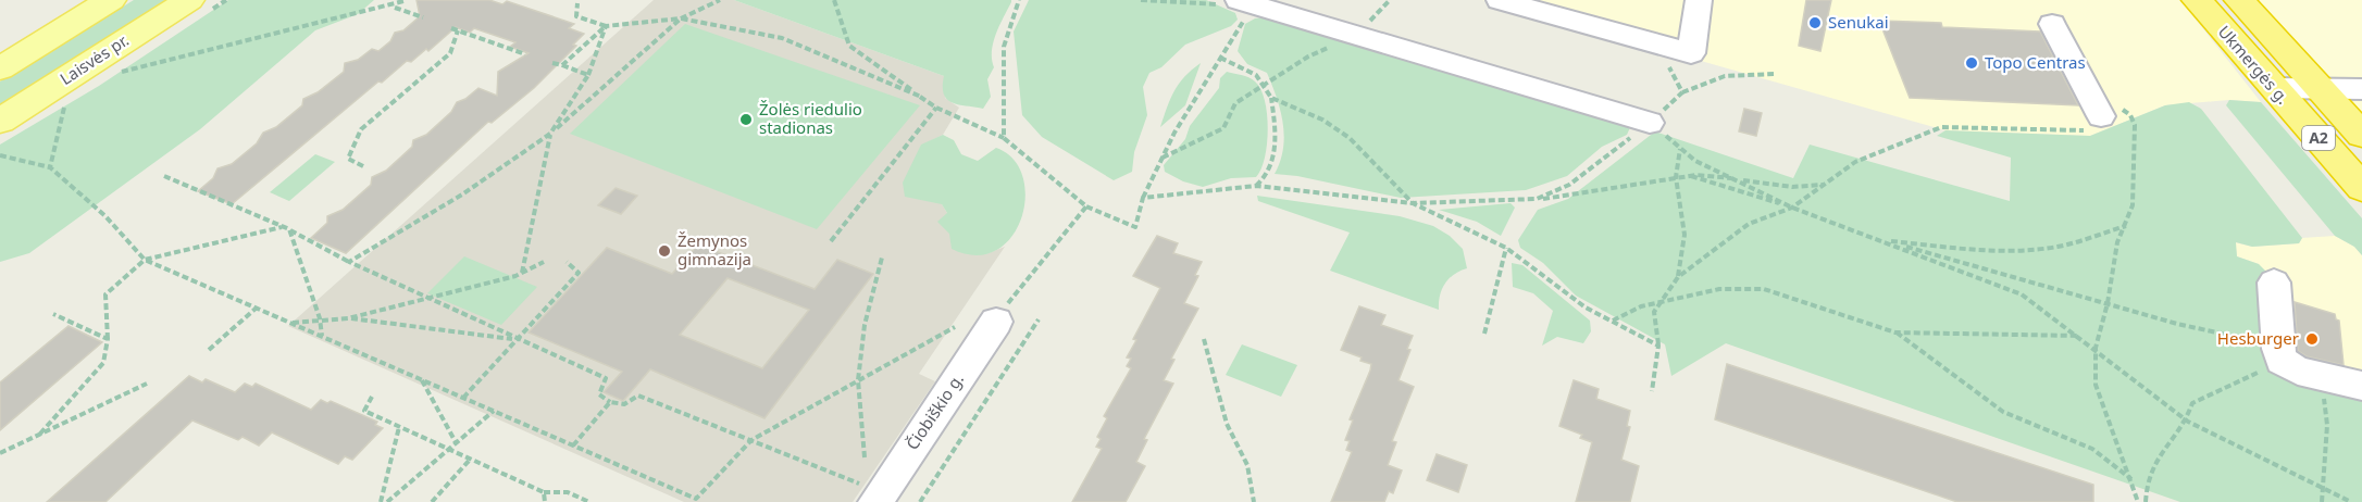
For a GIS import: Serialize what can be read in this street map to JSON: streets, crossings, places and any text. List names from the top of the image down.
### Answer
{
  "streets": {
    "highway": ["Ukmergės g.", "A2"],
    "main road": ["Laisvės pr."],
    "street": ["Čiobiškio g."]
  },
  "places": [
    "Senukai",
    "Topo Centras",
    "Žolės riedulio stadionas",
    "Žemynos gimnazija",
    "Hesburger"
  ]
}
